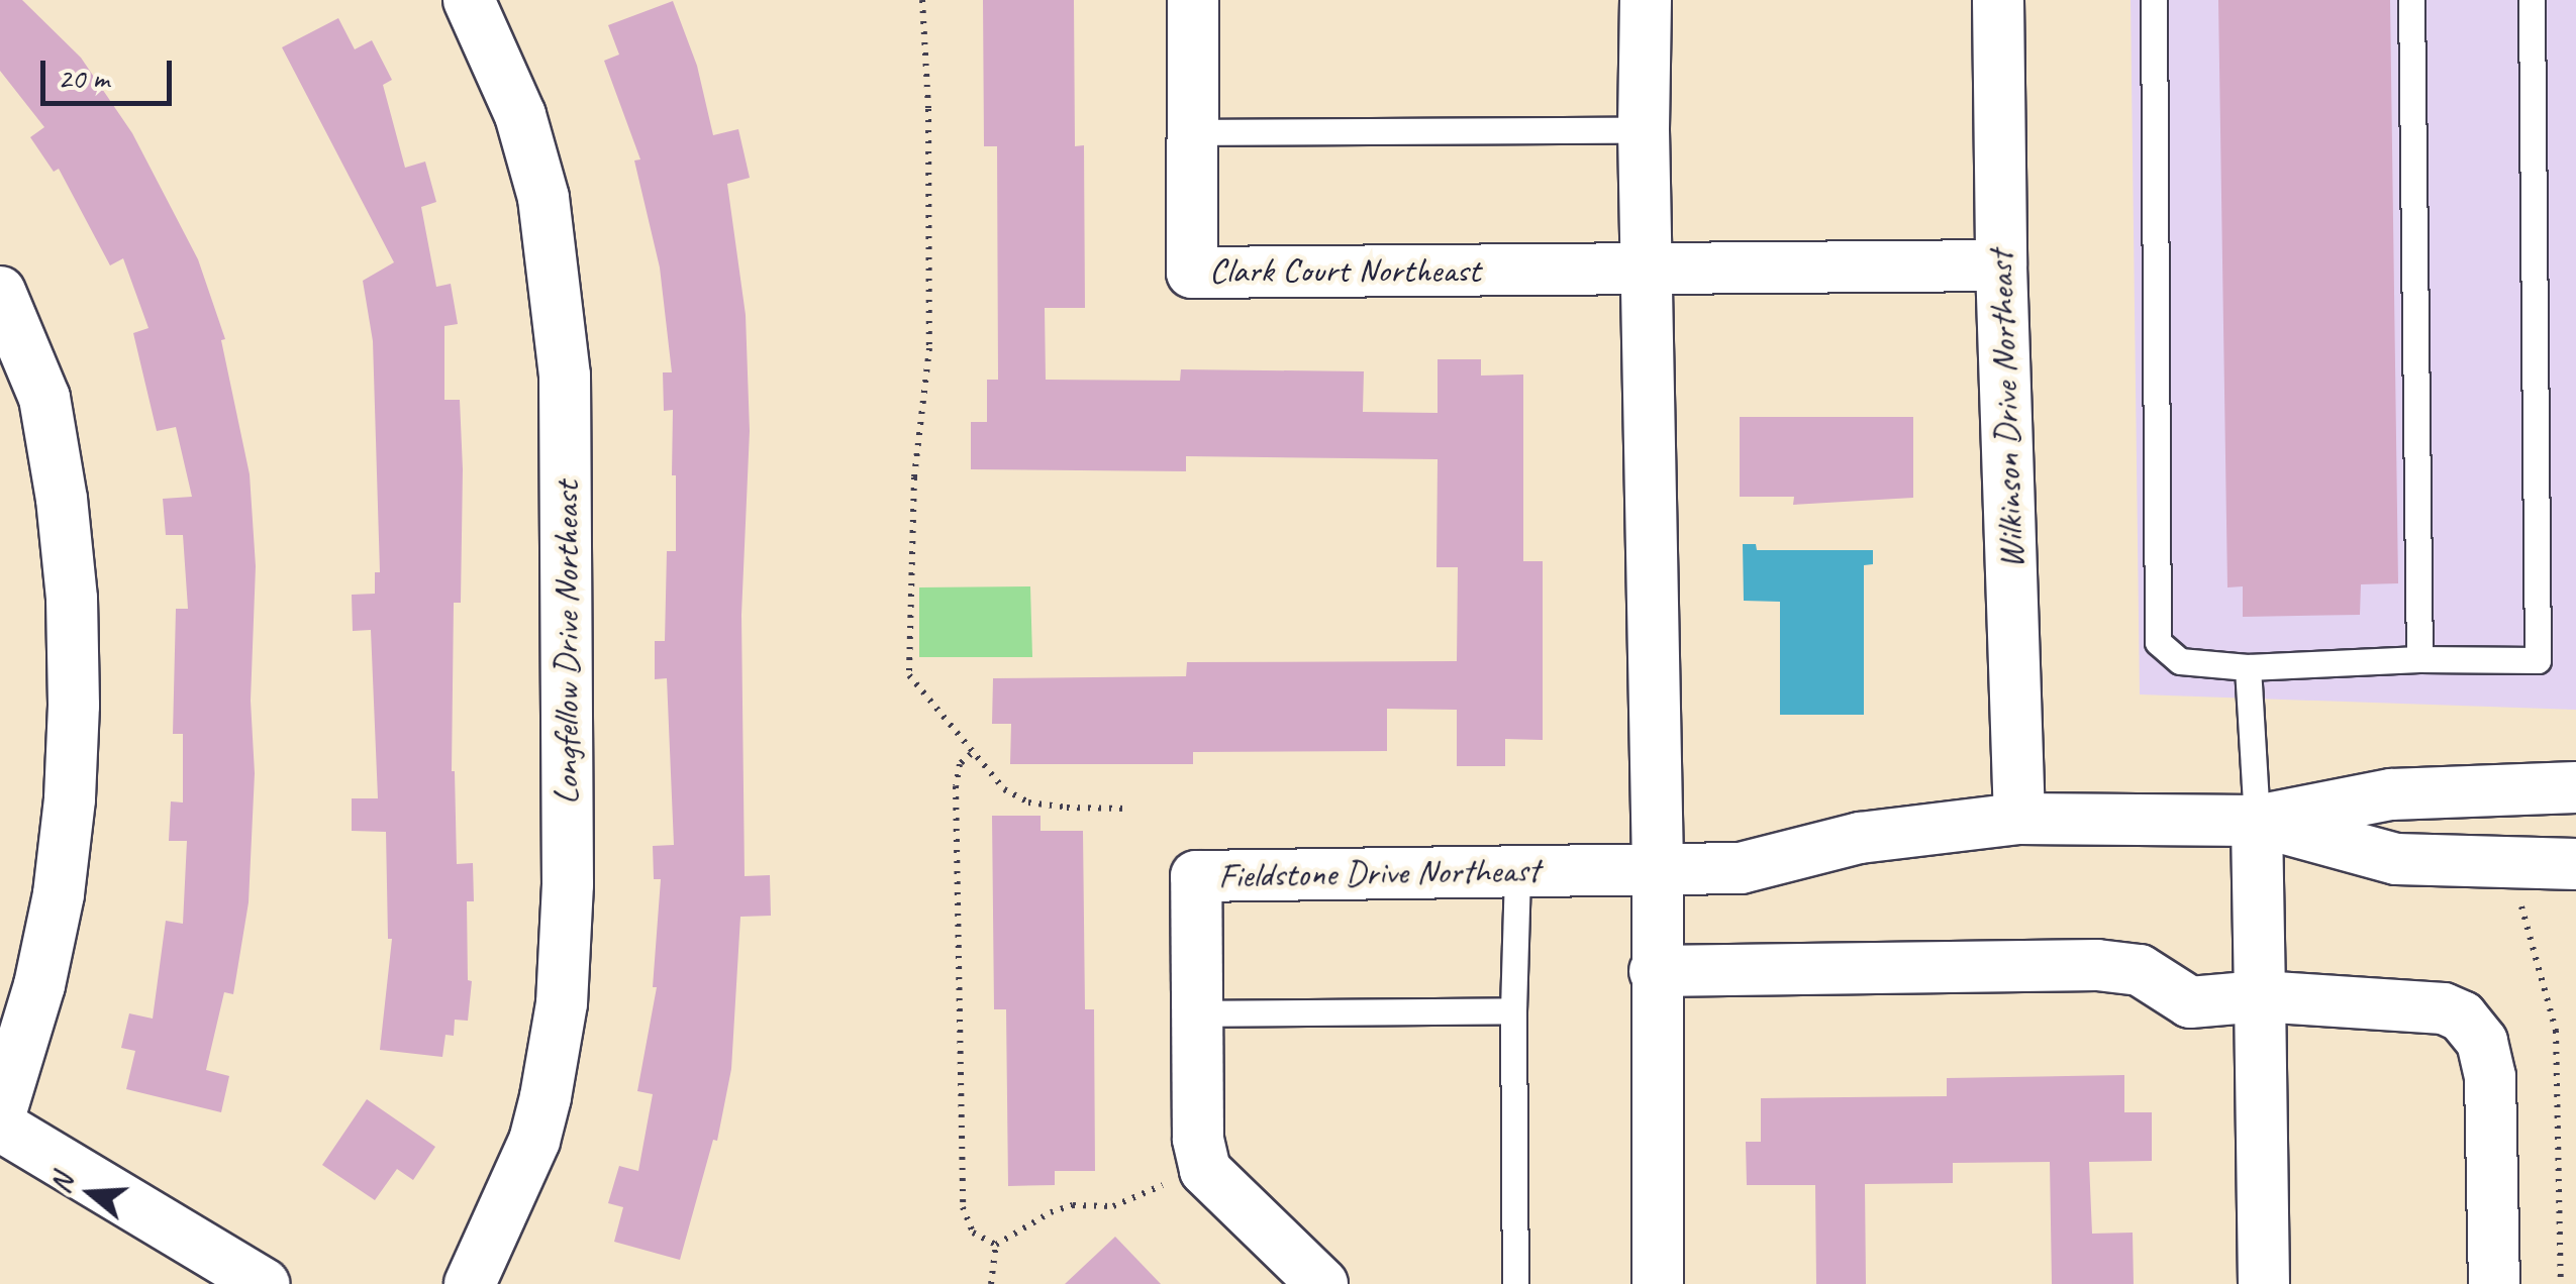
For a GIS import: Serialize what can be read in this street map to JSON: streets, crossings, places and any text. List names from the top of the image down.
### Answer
{
  "streets": {
    "street": [
      "Clark Court Northeast",
      "Wilkinson Drive Northeast",
      "Longfellow Drive Northeast",
      "Fieldstone Drive Northeast"
    ]
  },
  "crossings": [
    ["Clark Court Northeast", "Wilkinson Drive Northeast"],
    ["Wilkinson Drive Northeast", "Fieldstone Drive Northeast"]
  ],
  "scale_bar": "20 m",
  "north": "left"
}
